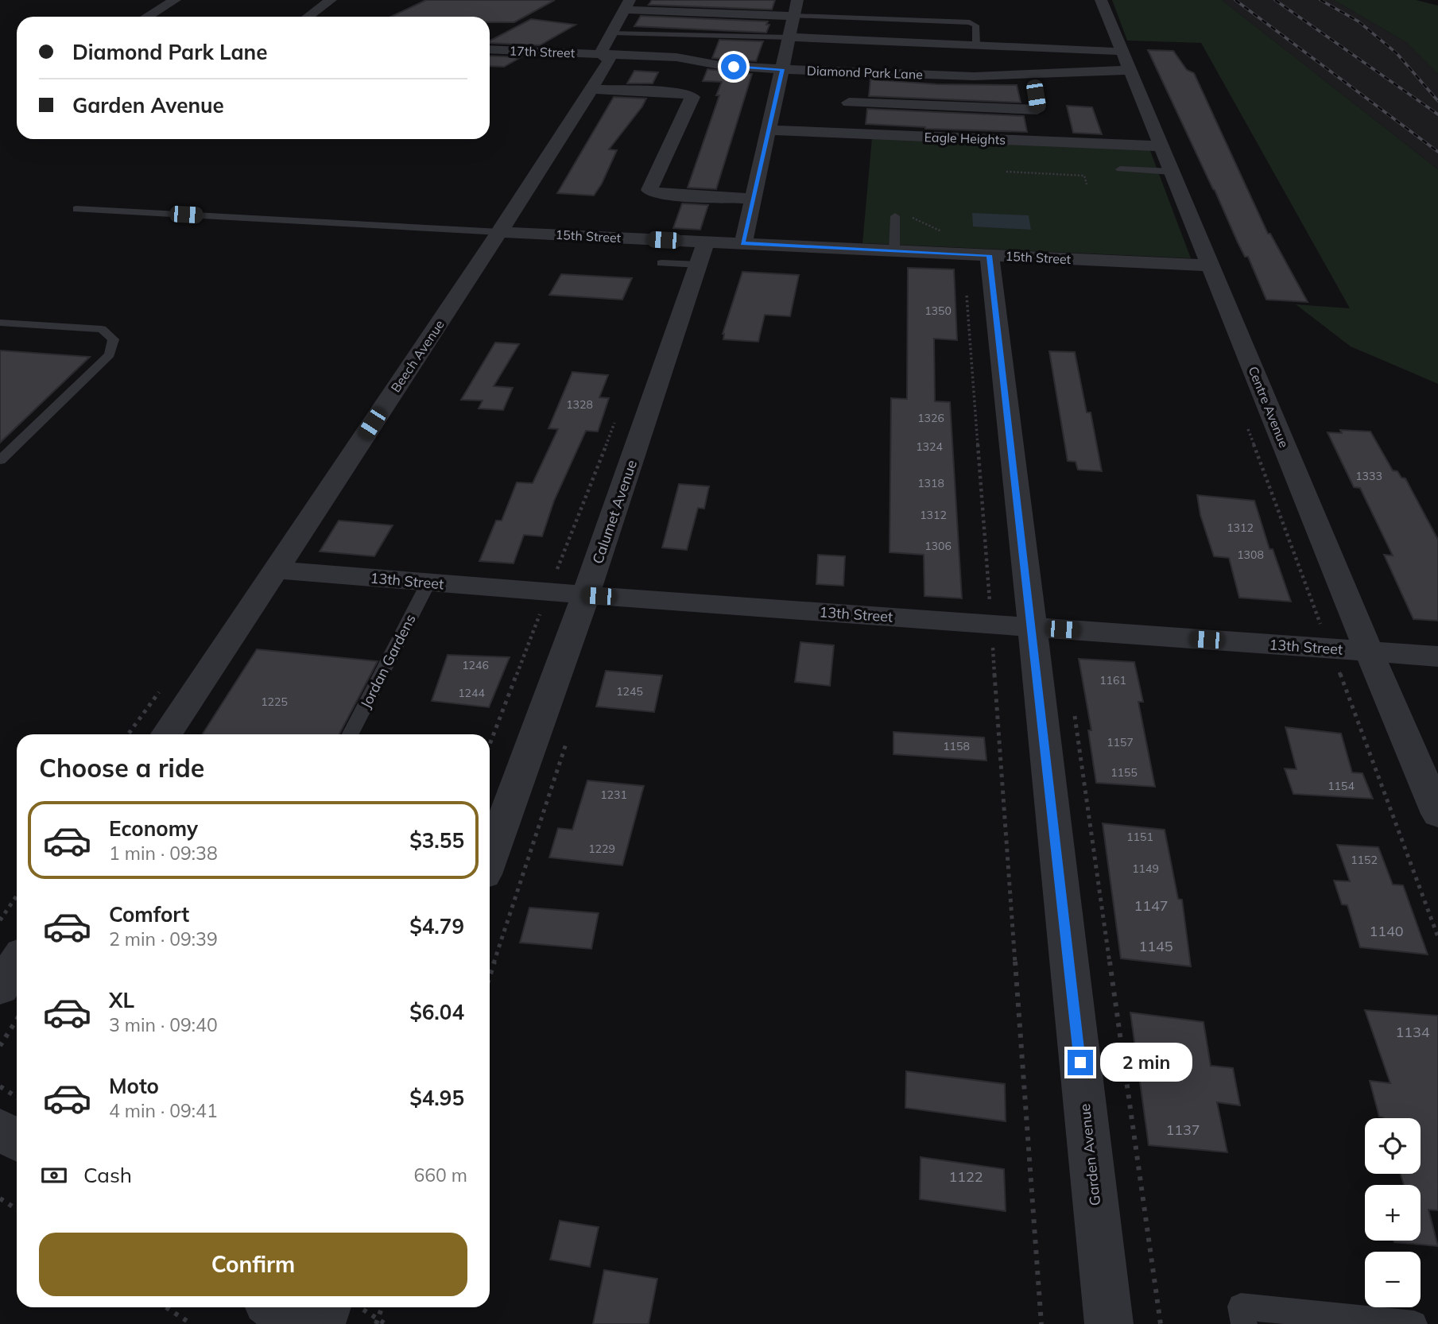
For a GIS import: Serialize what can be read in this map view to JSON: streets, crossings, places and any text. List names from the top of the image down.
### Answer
{
  "streets": {
    "street": [
      "17th Street",
      "Diamond Park Lane",
      "Eagle Heights",
      "15th Street",
      "Beech Avenue",
      "Centre Avenue",
      "Calumet Avenue",
      "13th Street",
      "Garden Avenue"
    ],
    "lane": ["Jordan Gardens"]
  },
  "crossings": [
    ["17th Street", "Diamond Park Lane"],
    ["17th Street", "Beech Avenue"],
    ["Diamond Park Lane", "Beech Avenue"],
    ["Diamond Park Lane", "Centre Avenue"],
    ["Eagle Heights", "Centre Avenue"],
    ["15th Street", "Beech Avenue"],
    ["15th Street", "Centre Avenue"],
    ["15th Street", "Calumet Avenue"],
    ["15th Street", "Garden Avenue"],
    ["Beech Avenue", "13th Street"],
    ["Centre Avenue", "13th Street"],
    ["Calumet Avenue", "13th Street"],
    ["13th Street", "Jordan Gardens"],
    ["13th Street", "Garden Avenue"]
  ],
  "house_numbers": [
    "1350",
    "1328",
    "1326",
    "1324",
    "1333",
    "1318",
    "1312",
    "1312",
    "1306",
    "1308",
    "1246",
    "1161",
    "1245",
    "1244",
    "1225",
    "1157",
    "1158",
    "1155",
    "1154",
    "1231",
    "1151",
    "1229",
    "1152",
    "1149",
    "1147",
    "1140",
    "1145",
    "1134",
    "1137",
    "1122"
  ],
  "page": {
    "banner": ["Diamond Park Lane", "Garden Avenue"],
    "heading": "Choose a ride",
    "list": [
      {
        "name": "Economy",
        "note": "1 min · 09:38",
        "value": "$3.55"
      },
      {
        "name": "Comfort",
        "note": "2 min · 09:39",
        "value": "$4.79"
      },
      {
        "name": "XL",
        "note": "3 min · 09:40",
        "value": "$6.04"
      },
      {
        "name": "Moto",
        "note": "4 min · 09:41",
        "value": "$4.95"
      }
    ],
    "bubble": "2 min",
    "map_buttons": ["+", "−"],
    "pay": ["Cash", "660 m"],
    "buttons": "Confirm"
  }
}
